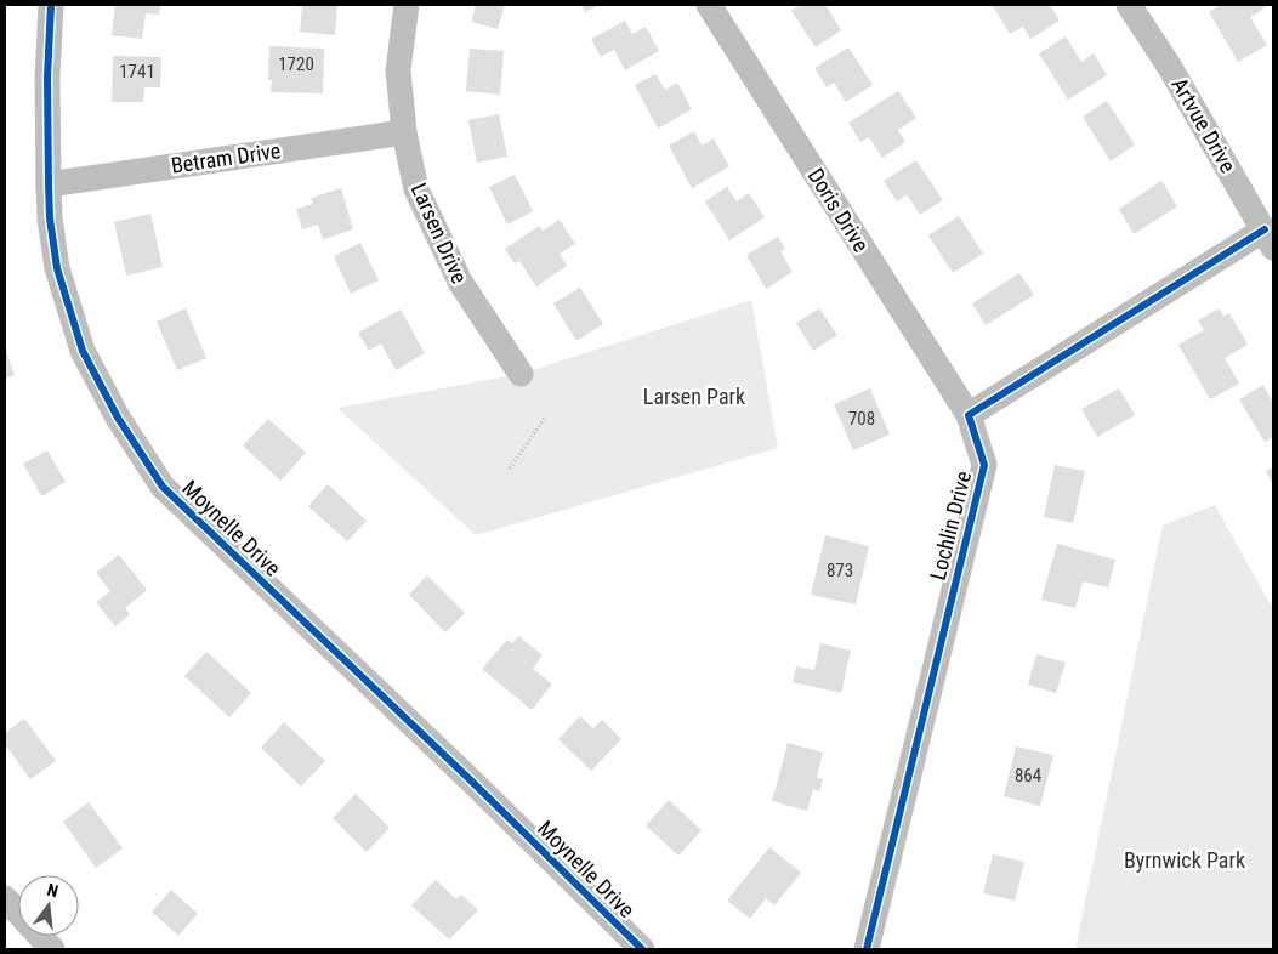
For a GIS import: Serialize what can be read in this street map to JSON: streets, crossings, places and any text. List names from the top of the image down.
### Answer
{
  "streets": {
    "street": [
      "Artvue Drive",
      "Betram Drive",
      "Doris Drive",
      "Larsen Drive",
      "Lochlin Drive",
      "Moynelle Drive"
    ]
  },
  "crossings": [
    ["Betram Drive", "Larsen Drive"],
    ["Betram Drive", "Moynelle Drive"],
    ["Doris Drive", "Lochlin Drive"]
  ],
  "parks": ["Larsen Park", "Byrnwick Park"],
  "house_numbers": [
    "1720",
    "1741",
    "708",
    "873",
    "864"
  ],
  "north": "top"
}
